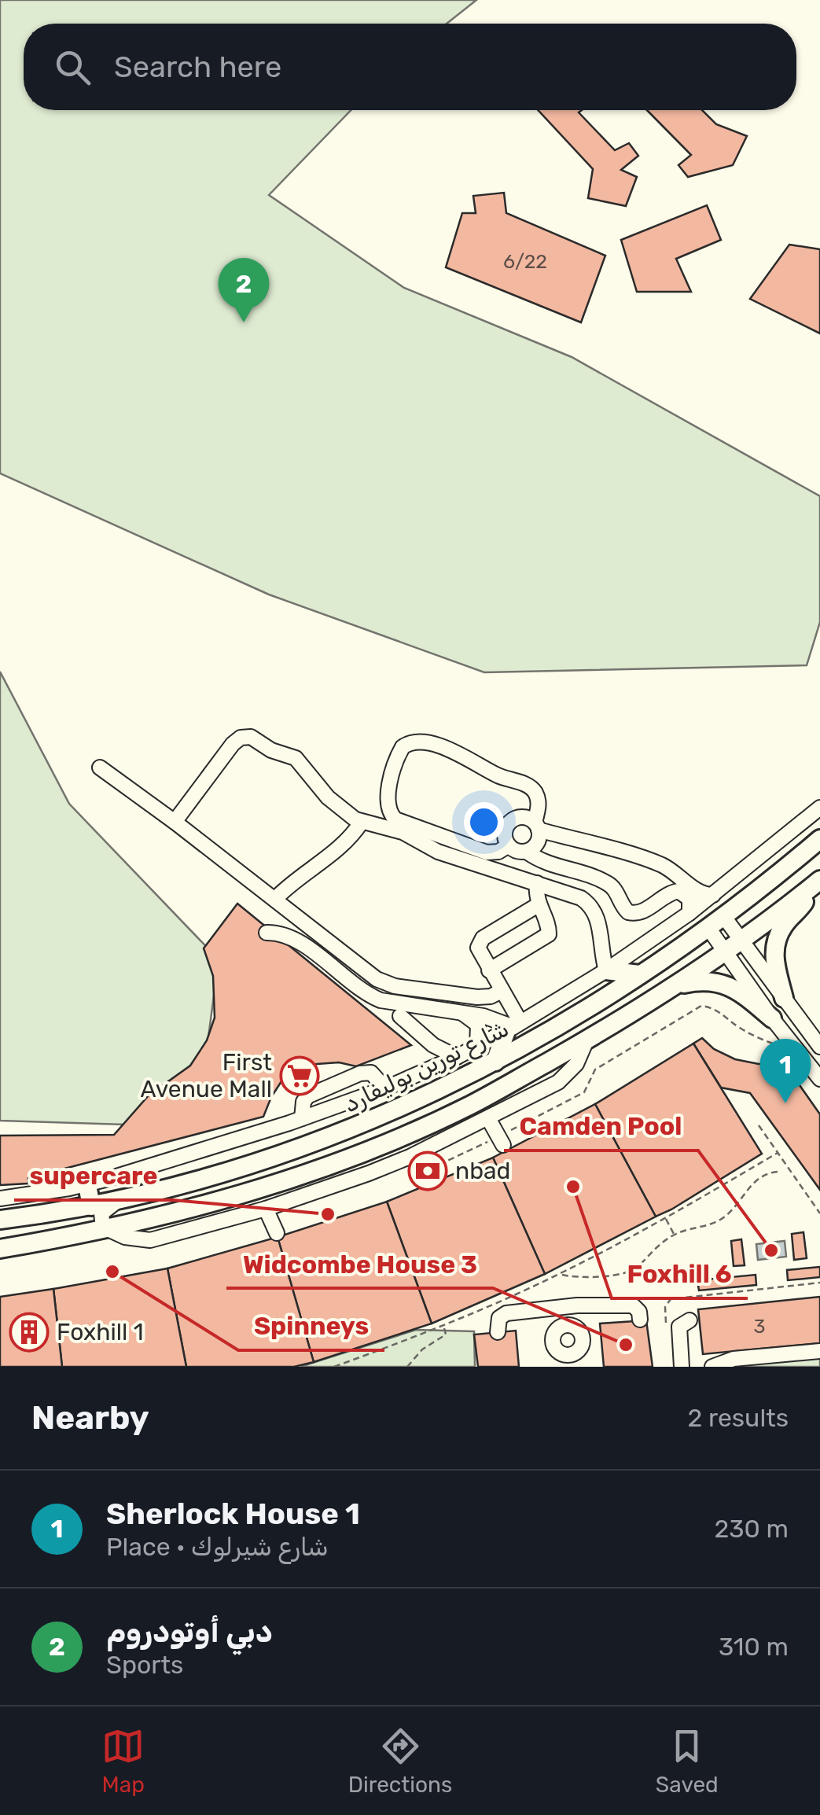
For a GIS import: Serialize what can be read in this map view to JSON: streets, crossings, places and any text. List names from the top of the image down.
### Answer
{
  "streets": {
    "main road": ["شارع تورين بوليفارد"]
  },
  "places": {
    "supermarket": ["First Avenue Mall"],
    "bank": ["nbad"],
    "other": [
      "Foxhill 6",
      "supercare",
      "Camden Pool",
      "Spinneys",
      "Widcombe House 3"
    ],
    "building": ["Foxhill 1"]
  },
  "house_numbers": ["6/22", "3"],
  "page": {
    "search": "Search here",
    "pins": ["2", "1"],
    "heading": ["Nearby", "2 results"],
    "list": [
      {
        "mark": "1",
        "name": "Sherlock House 1",
        "note": "Place · شارع شيرلوك",
        "value": "230 m"
      },
      {
        "mark": "2",
        "name": "دبي أوتودروم",
        "note": "Sports",
        "value": "310 m"
      }
    ],
    "nav": ["Map", "Directions", "Saved"]
  }
}
